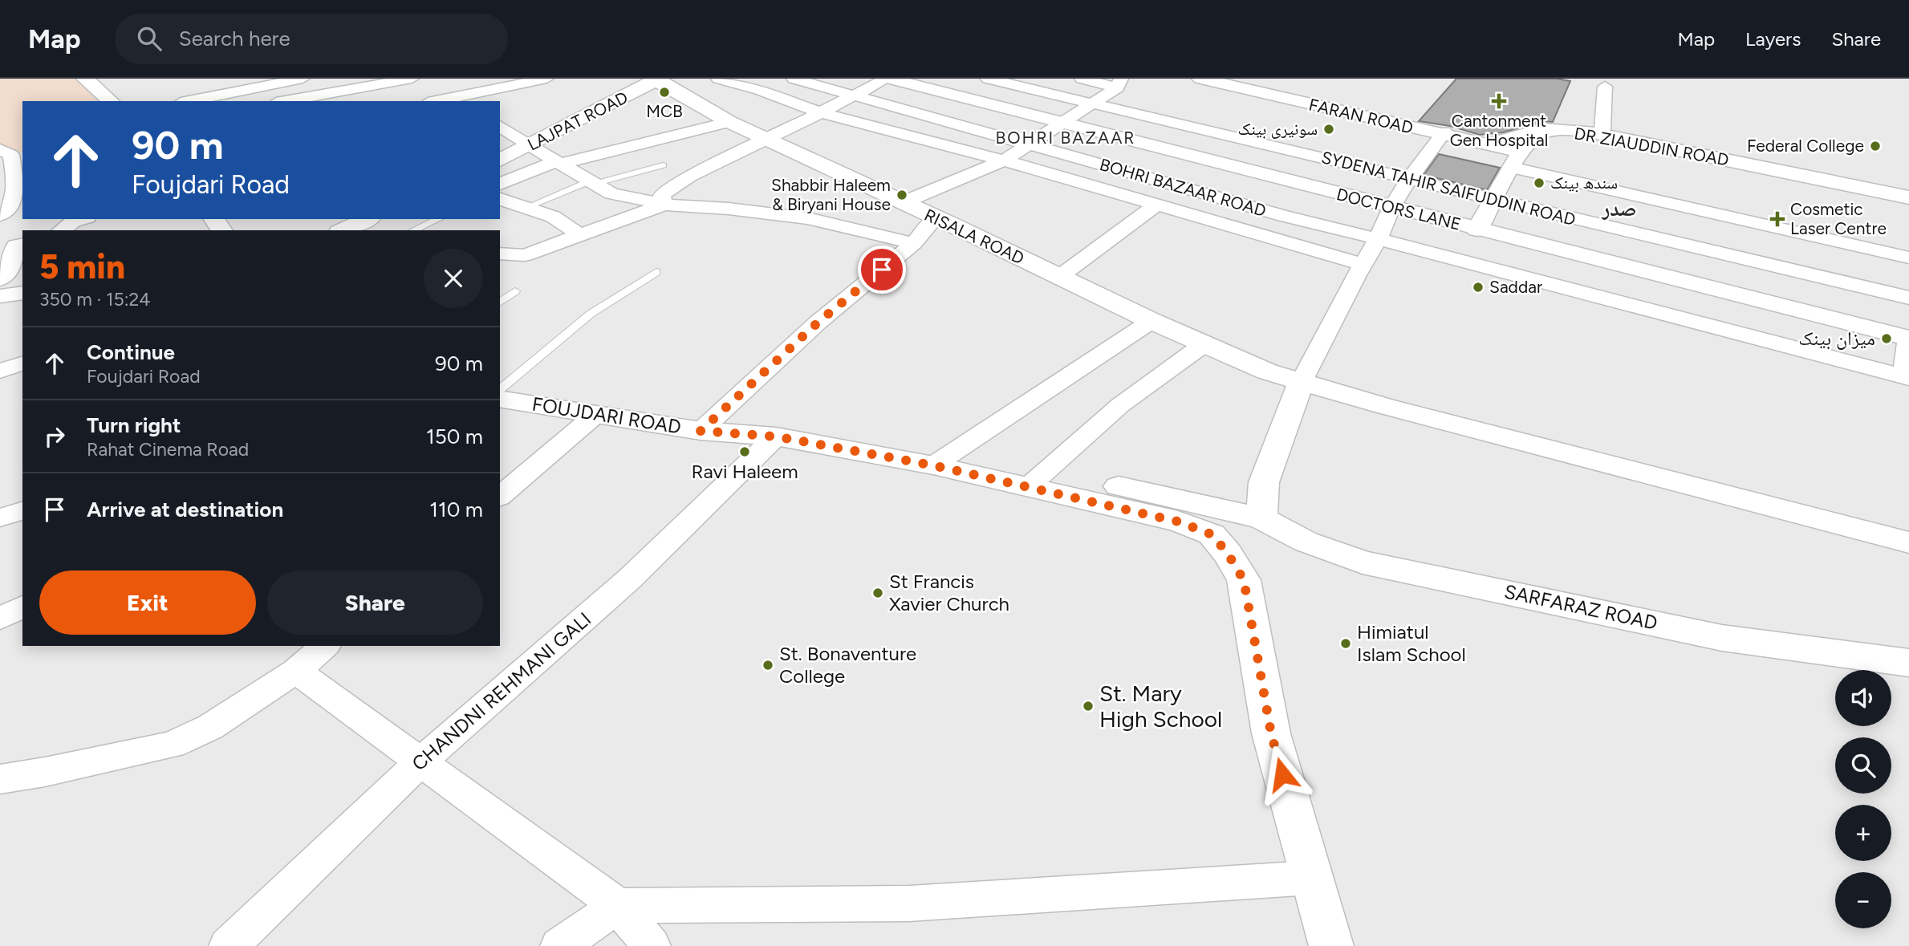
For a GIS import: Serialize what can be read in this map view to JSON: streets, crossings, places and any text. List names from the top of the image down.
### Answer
{
  "streets": {
    "street": [
      "FARAN ROAD",
      "LAJPAT ROAD",
      "DR ZIAUDDIN ROAD",
      "BOHRI BAZAAR ROAD",
      "SYDENA TAHIR SAIFUDDIN ROAD",
      "DOCTORS LANE",
      "RISALA ROAD",
      "FOUJDARI ROAD",
      "SARFARAZ ROAD",
      "CHANDNI REHMANI GALI"
    ]
  },
  "crossings": [
    ["FARAN ROAD", "DR ZIAUDDIN ROAD"],
    ["LAJPAT ROAD", "RISALA ROAD"],
    ["DR ZIAUDDIN ROAD", "SYDENA TAHIR SAIFUDDIN ROAD"],
    ["DR ZIAUDDIN ROAD", "DOCTORS LANE"],
    ["FOUJDARI ROAD", "SARFARAZ ROAD"],
    ["FOUJDARI ROAD", "CHANDNI REHMANI GALI"]
  ],
  "districts": ["BOHRI BAZAAR", "صدر"],
  "places": {
    "other": [
      "MCB",
      "سونیری بینک",
      "Federal College",
      "سندھ بینک",
      "Shabbir Haleem & Biryani House",
      "Saddar",
      "میزان بینک",
      "Ravi Haleem",
      "St Francis Xavier Church",
      "Himiatul Islam School",
      "St. Bonaventure College",
      "St. Mary High School"
    ],
    "health": ["Cantonment Gen Hospital", "Cosmetic Laser Centre"]
  },
  "page": {
    "header": "Map",
    "search": "Search here",
    "nav": ["Map", "Layers", "Share"],
    "turn": ["90 m", "Foujdari Road"],
    "heading": ["5 min", "350 m · 15:24"],
    "list": [
      {
        "name": "Continue",
        "note": "Foujdari Road",
        "value": "90 m"
      },
      {
        "name": "Turn right",
        "note": "Rahat Cinema Road",
        "value": "150 m"
      },
      {
        "name": "Arrive at destination",
        "value": "110 m"
      }
    ],
    "buttons": ["Exit", "Share"],
    "map_buttons": ["+", "−"]
  }
}
